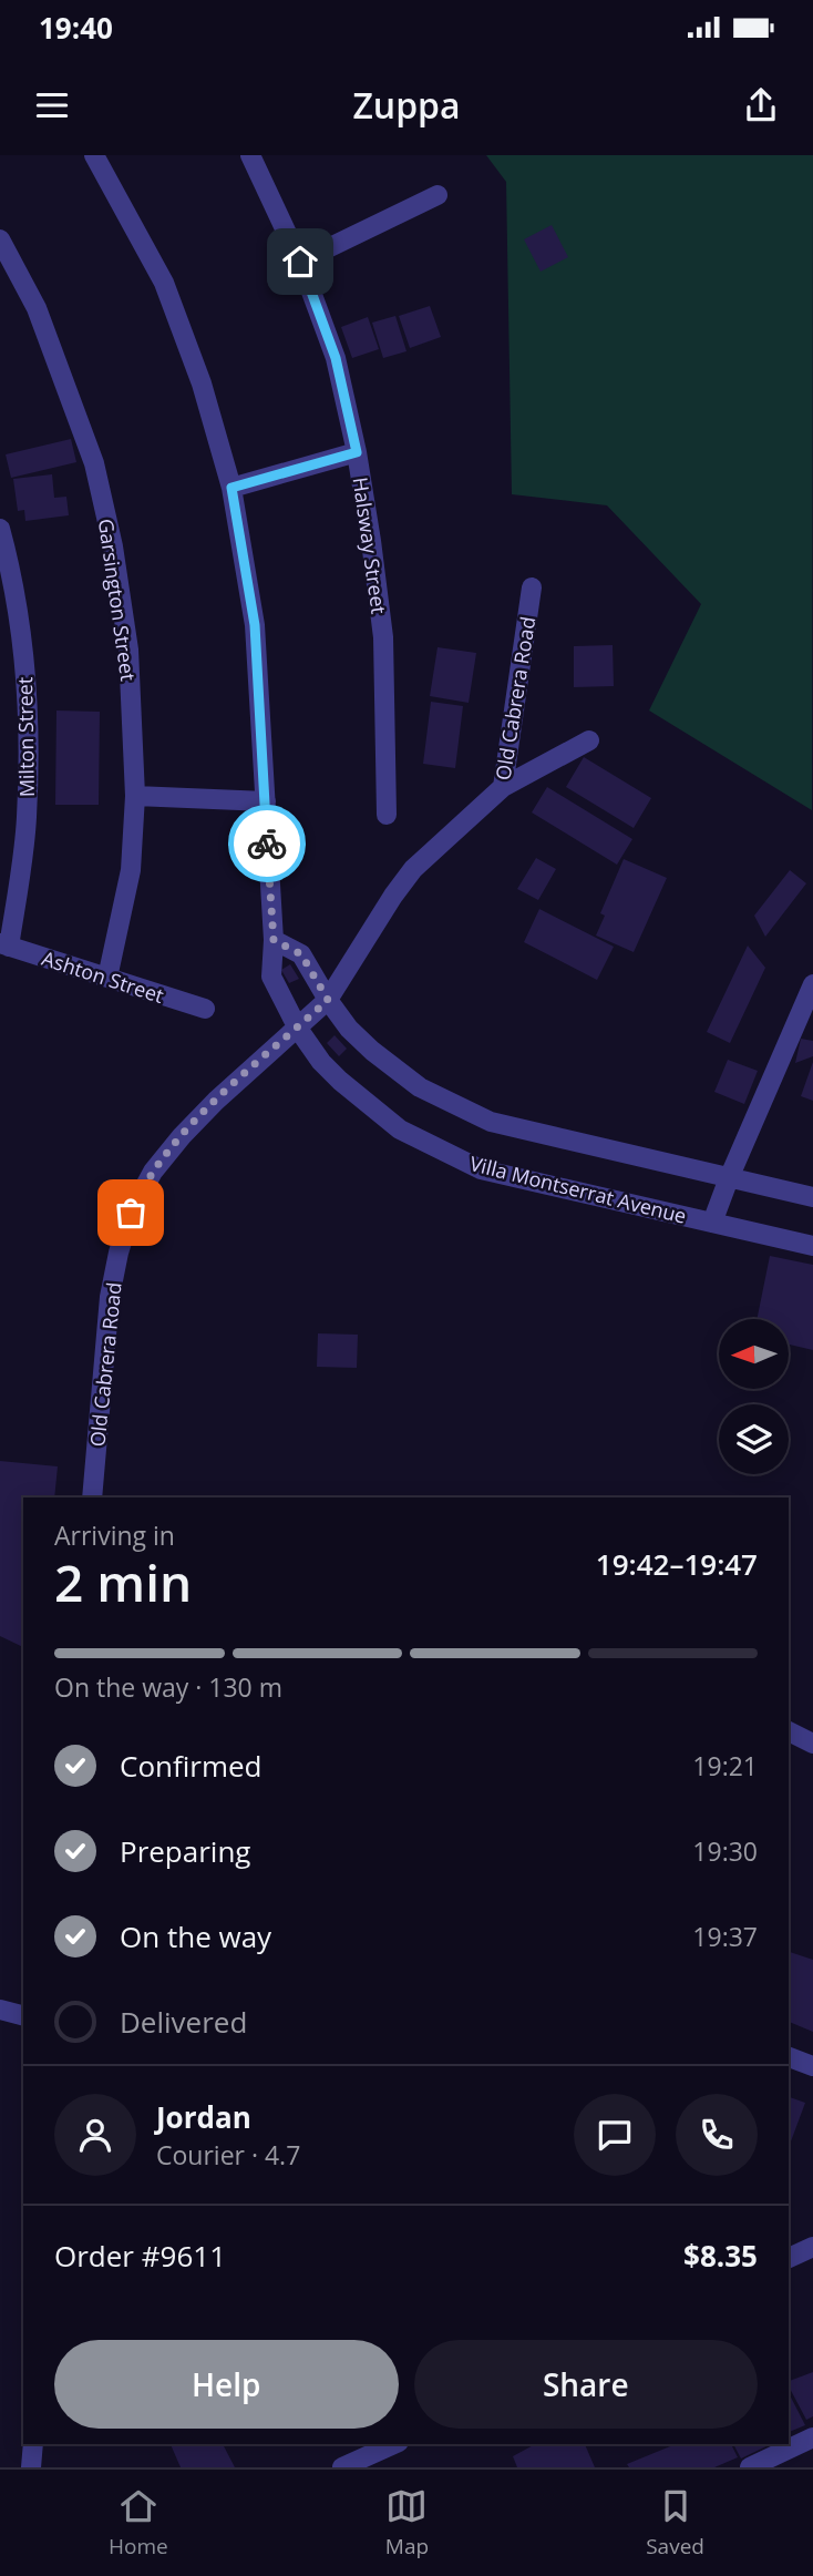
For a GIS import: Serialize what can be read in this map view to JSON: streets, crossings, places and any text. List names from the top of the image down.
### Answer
{
  "streets": {
    "street": [
      "Halsway Street",
      "Garsington Street",
      "Old Cabrera Road",
      "Milton Street",
      "Ashton Street",
      "Villa Montserrat Avenue"
    ]
  },
  "crossings": [
    ["Garsington Street", "Ashton Street"],
    ["Old Cabrera Road", "Villa Montserrat Avenue"],
    ["Milton Street", "Ashton Street"]
  ],
  "north": "left",
  "page": {
    "status": "19:40",
    "header": "Zuppa",
    "heading": ["2 min", "Arriving in", "19:42–19:47"],
    "panel": [
      "Jordan",
      "Courier · 4.7",
      "Order #9611",
      "$8.35"
    ],
    "bar": "On the way · 130 m",
    "list": [
      ["Confirmed", "19:21"],
      ["Preparing", "19:30"],
      ["On the way", "19:37"],
      "Delivered"
    ],
    "buttons": ["Help", "Share"],
    "tabs": ["Home", "Map", "Saved"]
  }
}
